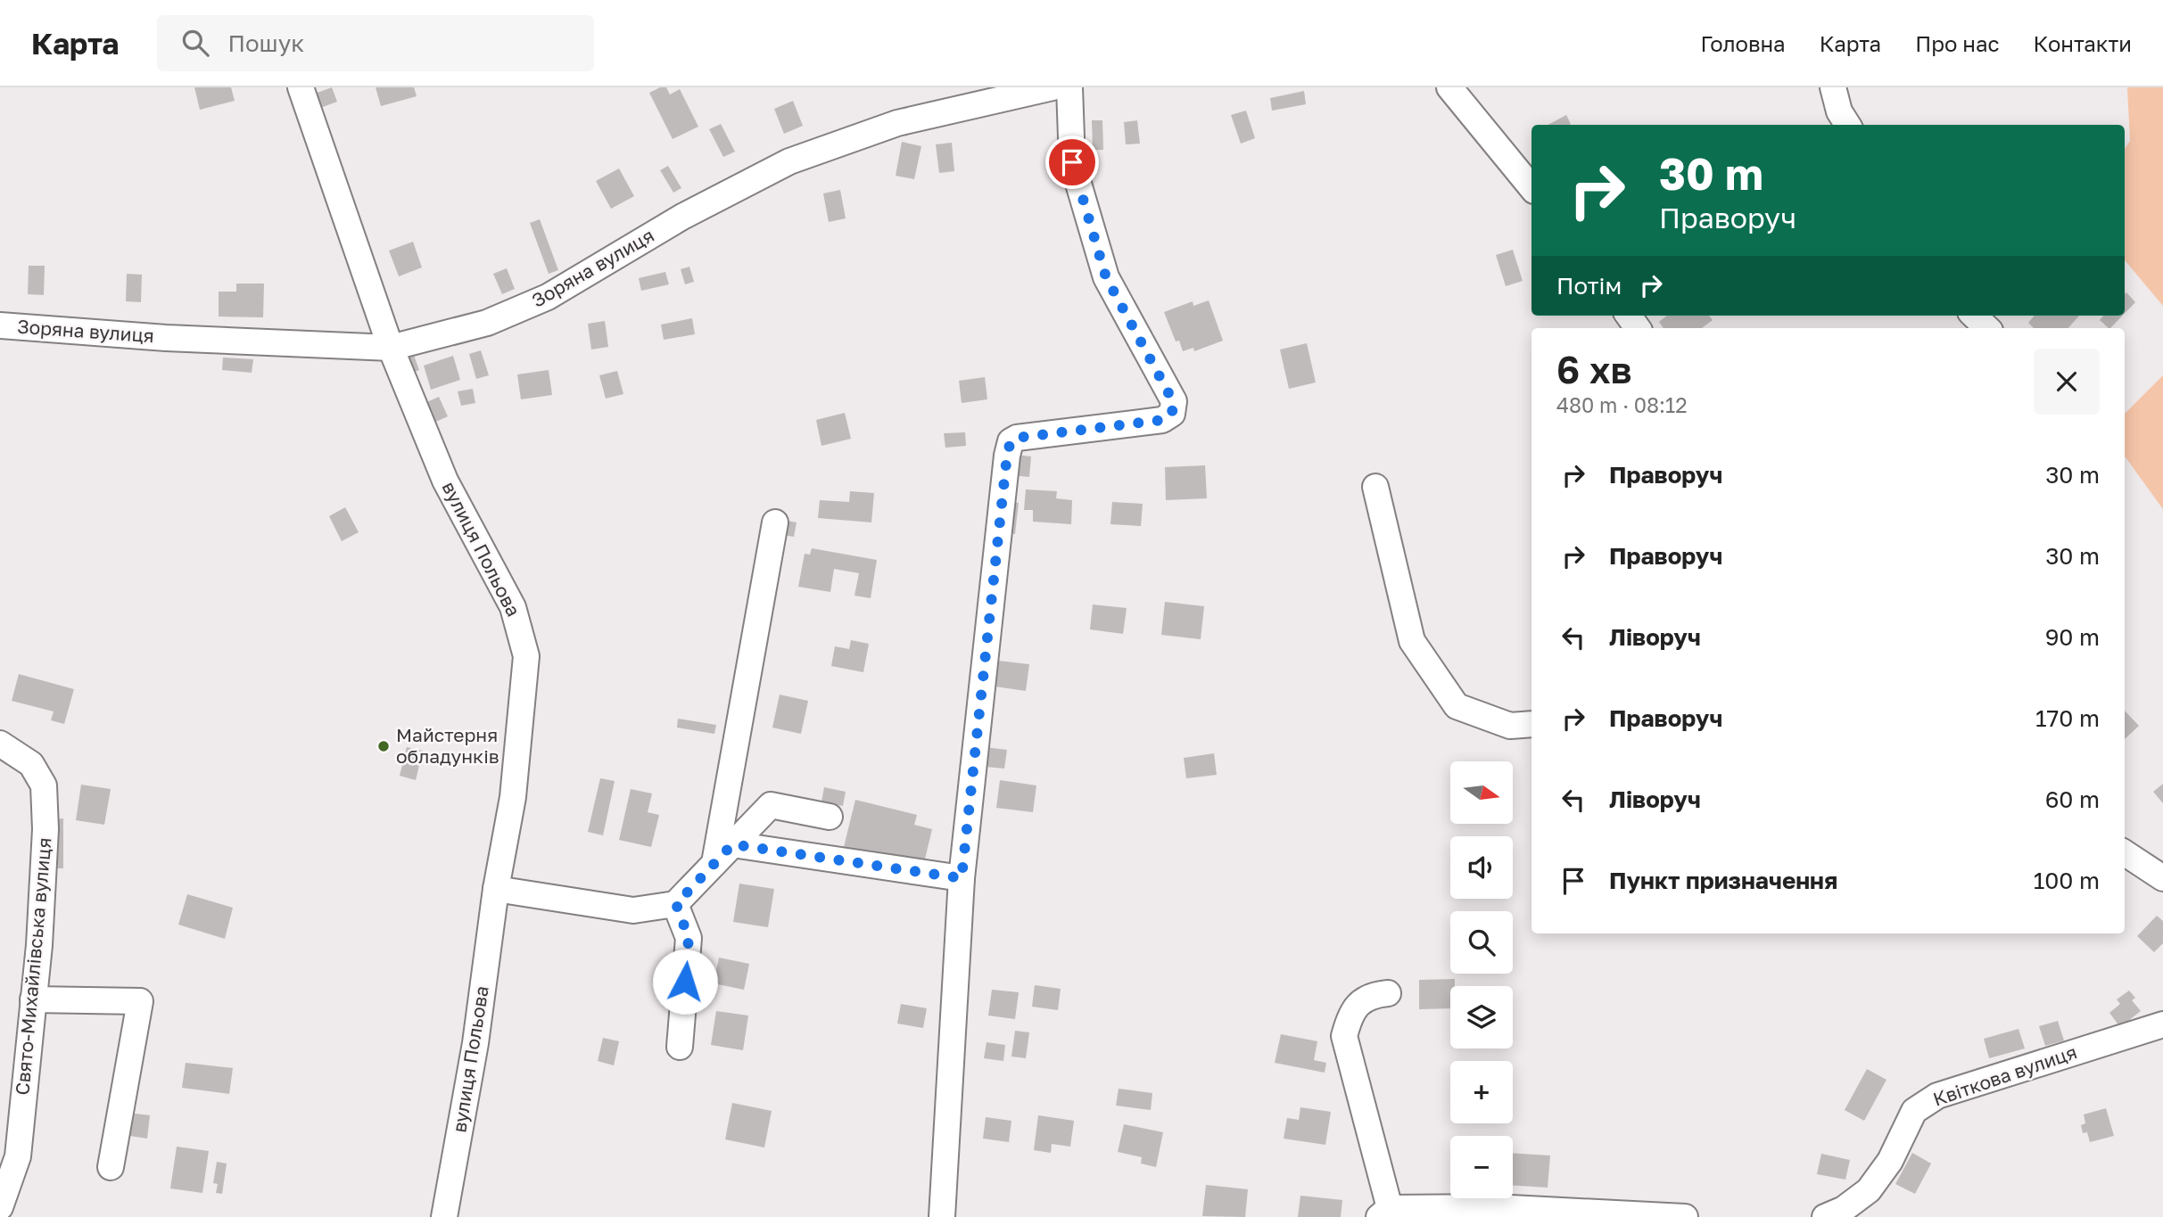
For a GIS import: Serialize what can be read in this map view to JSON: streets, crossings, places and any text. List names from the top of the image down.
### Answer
{
  "streets": {
    "street": [
      "Зоряна вулиця",
      "вулиця Польова",
      "Свято-Михайлівська вулиця",
      "Квіткова вулиця"
    ]
  },
  "crossings": [
    ["Зоряна вулиця", "вулиця Польова"]
  ],
  "places": ["Майстерня обладунків"],
  "north": "right",
  "page": {
    "header": "Карта",
    "search": "Пошук",
    "nav": [
      "Головна",
      "Карта",
      "Про нас",
      "Контакти"
    ],
    "turn": ["30 m", "Праворуч"],
    "then": "Потім",
    "heading": ["6 хв", "480 m · 08:12"],
    "list": [
      {
        "name": "Праворуч",
        "value": "30 m"
      },
      {
        "name": "Праворуч",
        "value": "30 m"
      },
      {
        "name": "Ліворуч",
        "value": "90 m"
      },
      {
        "name": "Праворуч",
        "value": "170 m"
      },
      {
        "name": "Ліворуч",
        "value": "60 m"
      },
      {
        "name": "Пункт призначення",
        "value": "100 m"
      }
    ],
    "map_buttons": ["+", "−"]
  }
}
